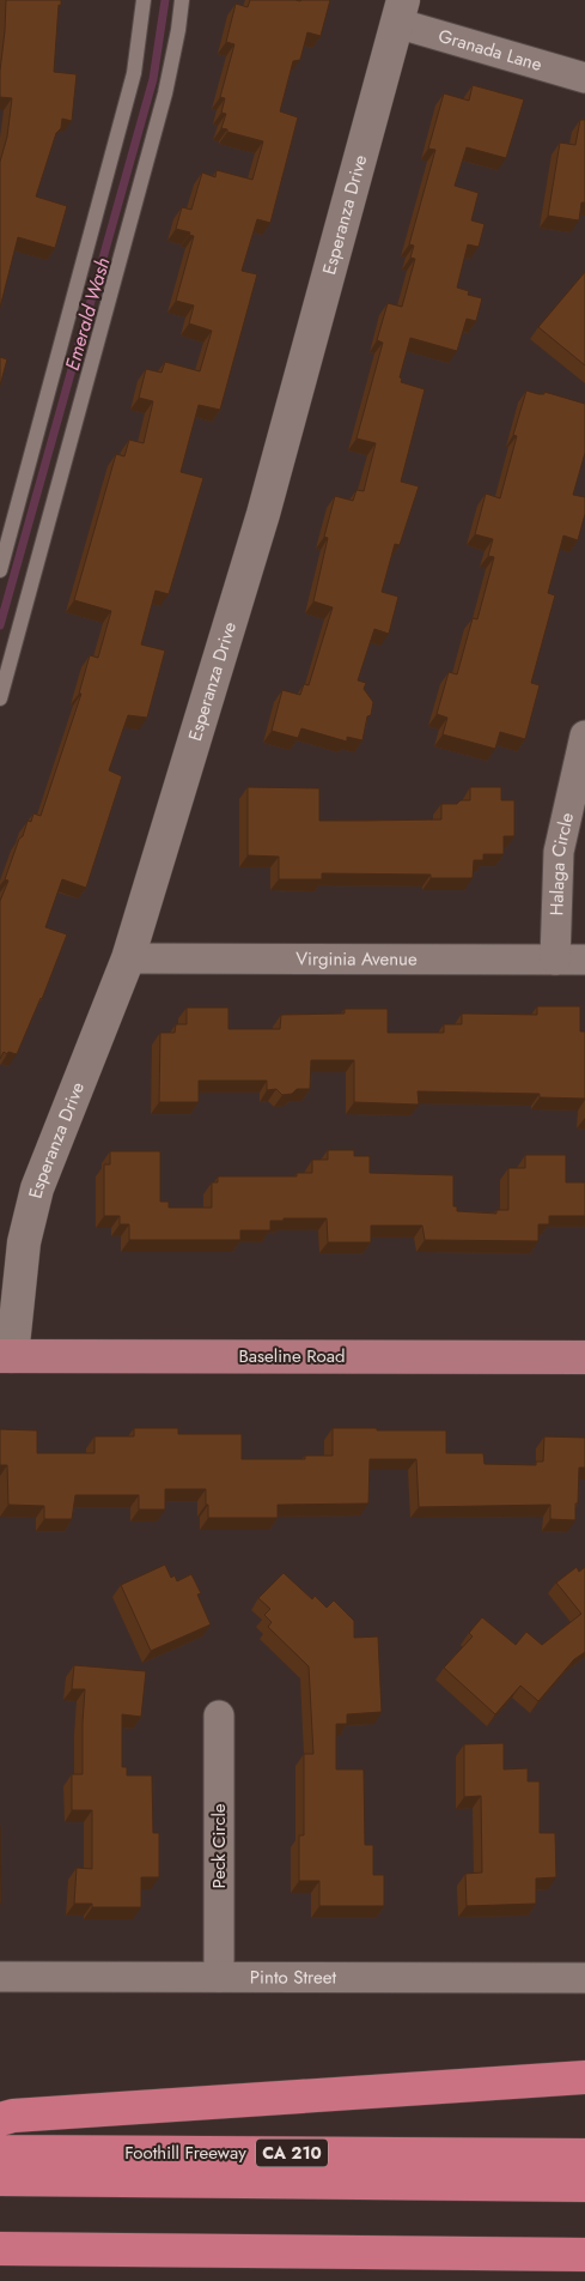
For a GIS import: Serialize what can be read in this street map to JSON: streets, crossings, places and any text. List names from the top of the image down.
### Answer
{
  "streets": {
    "highway": ["Foothill Freeway", "CA 210"],
    "main road": ["Esperanza Drive", "Baseline Road"],
    "street": [
      "Granada Lane",
      "Halaga Circle",
      "Virginia Avenue",
      "Peck Circle",
      "Pinto Street"
    ]
  },
  "crossings": [
    ["Granada Lane", "Esperanza Drive"],
    ["Esperanza Drive", "Virginia Avenue"],
    ["Esperanza Drive", "Baseline Road"],
    ["Halaga Circle", "Virginia Avenue"],
    ["Peck Circle", "Pinto Street"]
  ],
  "water": ["Emerald Wash"]
}
